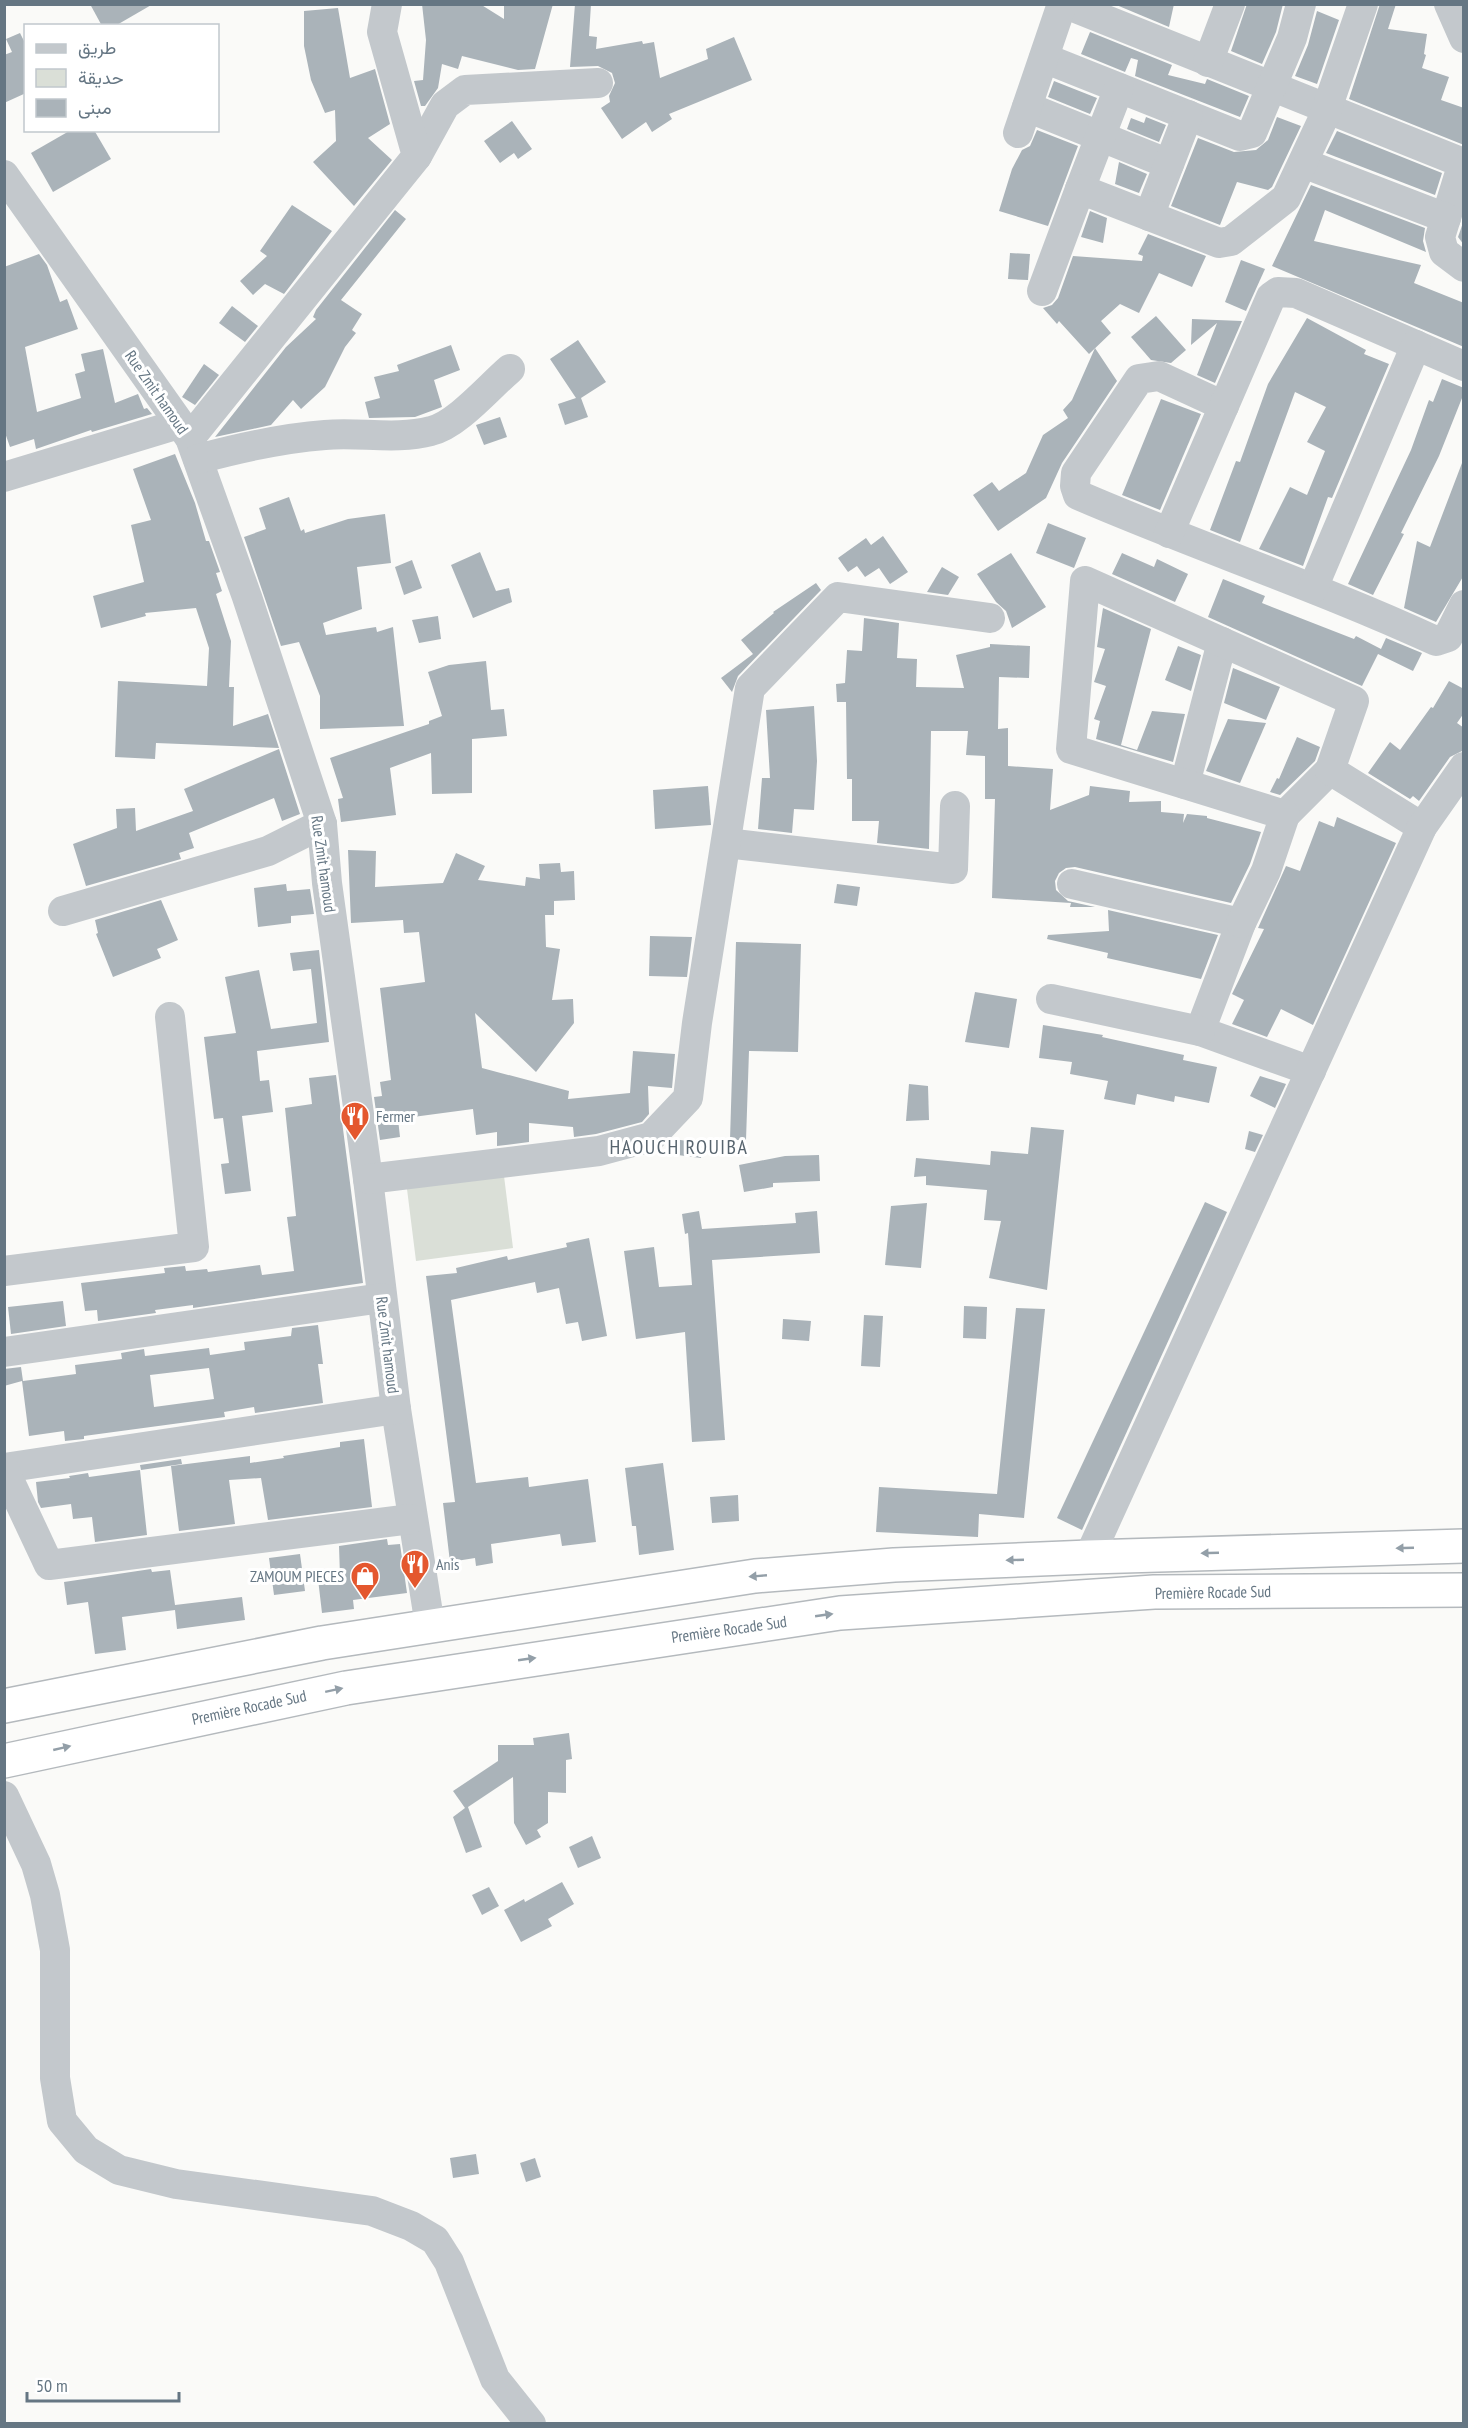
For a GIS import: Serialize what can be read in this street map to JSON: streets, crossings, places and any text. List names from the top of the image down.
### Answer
{
  "streets": {
    "highway": ["Première Rocade Sud"],
    "street": ["Rue Zmit hamoud"]
  },
  "districts": ["HAOUCH ROUIBA"],
  "places": {
    "restaurant": ["Fermer", "Anis"],
    "shop": ["ZAMOUM PIECES"]
  },
  "legend": ["طريق", "حديقة", "مبنى"],
  "scale_bar": "50 m"
}
